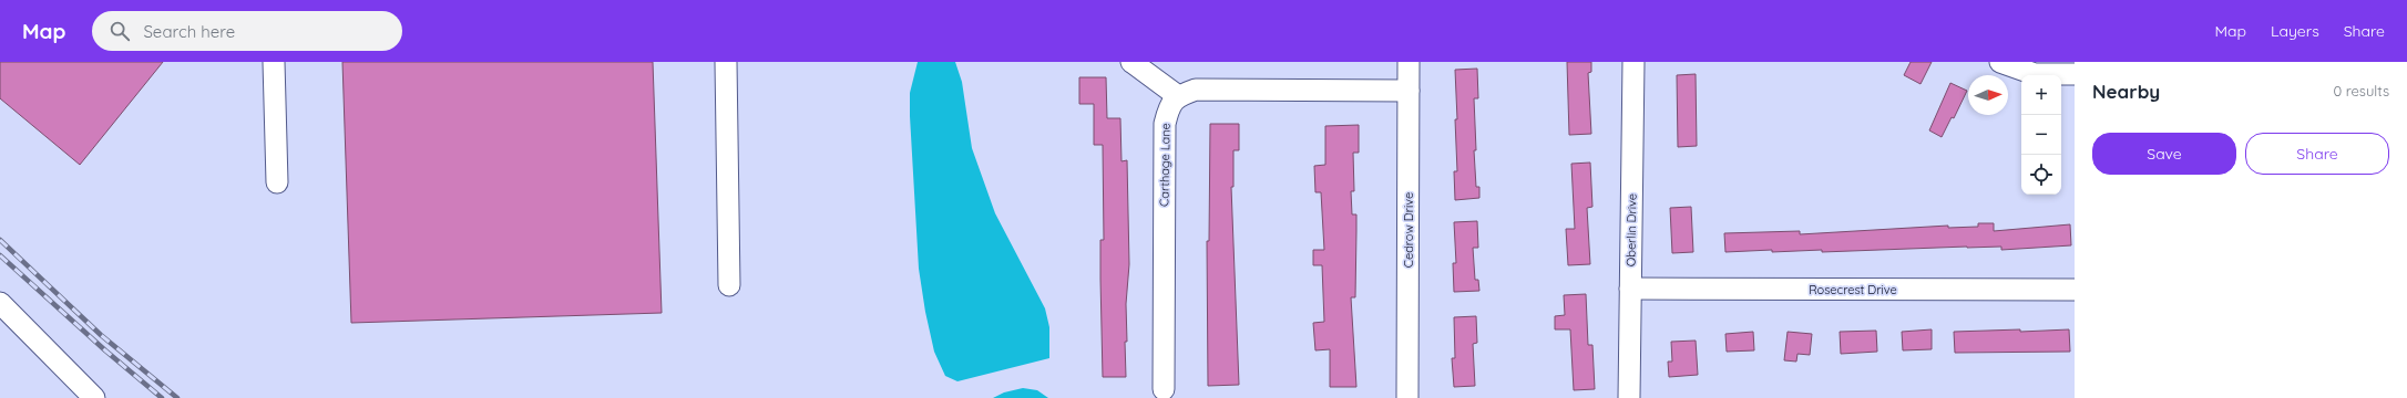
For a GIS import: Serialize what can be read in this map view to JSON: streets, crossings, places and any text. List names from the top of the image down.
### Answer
{
  "streets": {
    "street": [
      "Carthage Lane",
      "Cedrow Drive",
      "Oberlin Drive",
      "Rosecrest Drive"
    ]
  },
  "crossings": [
    ["Oberlin Drive", "Rosecrest Drive"]
  ],
  "north": "right",
  "page": {
    "header": "Map",
    "search": "Search here",
    "nav": ["Map", "Layers", "Share"],
    "heading": ["Nearby", "0 results"],
    "map_buttons": ["+", "−"],
    "buttons": ["Save", "Share"]
  }
}
